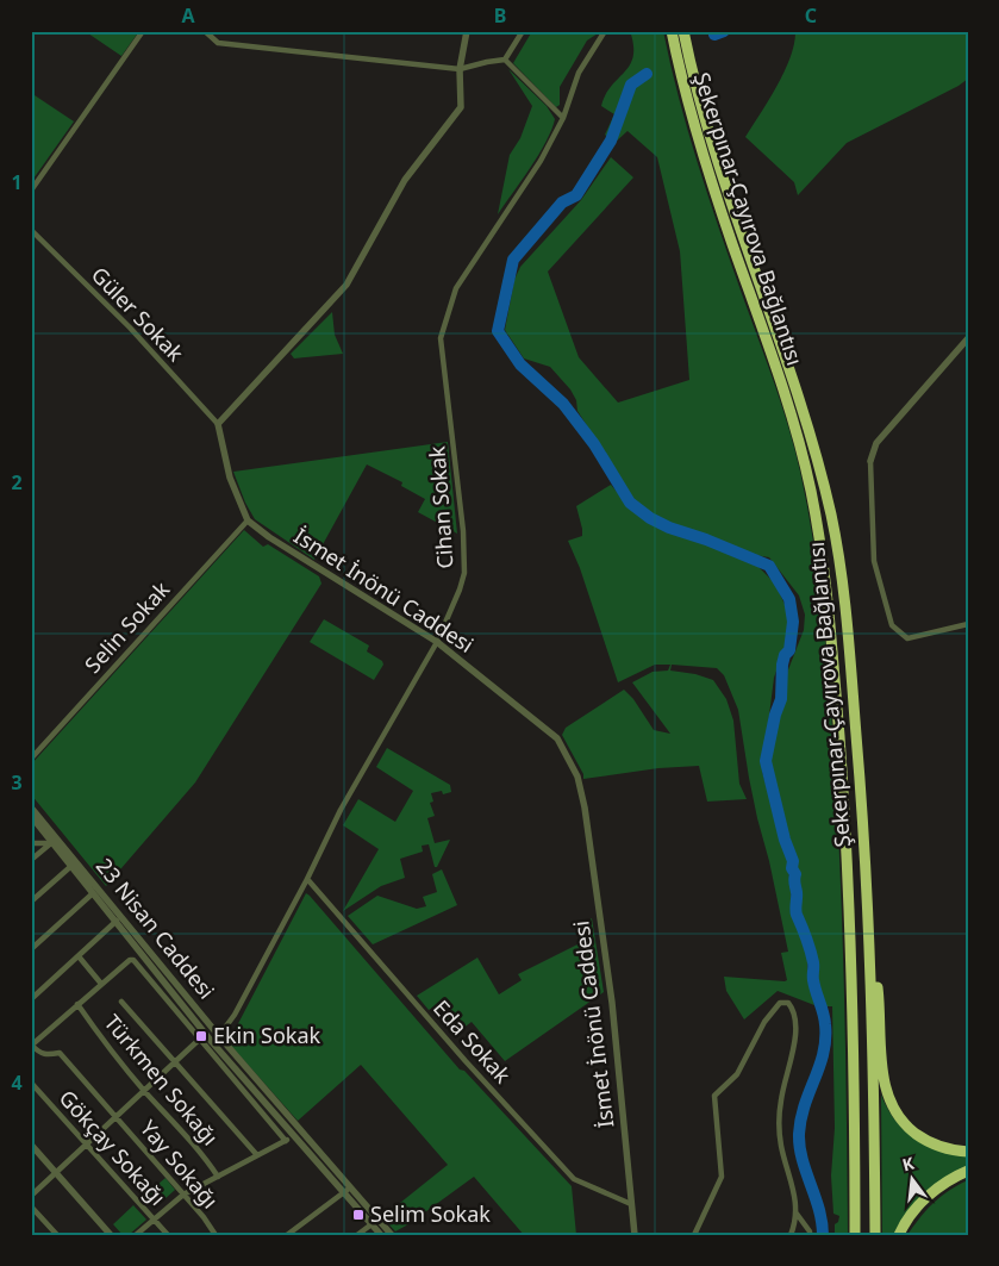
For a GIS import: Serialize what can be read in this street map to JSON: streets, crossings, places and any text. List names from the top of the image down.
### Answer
{
  "streets": {
    "highway": ["Şekerpınar-Çayırova Bağlantısı"],
    "street": [
      "Güler Sokak",
      "Cihan Sokak",
      "İsmet İnönü Caddesi",
      "Selin Sokak",
      "23 Nisan Caddesi",
      "Eda Sokak",
      "Türkmen Sokağı",
      "Gökçay Sokağı",
      "Yay Sokağı"
    ]
  },
  "crossings": [
    ["Güler Sokak", "İsmet İnönü Caddesi"],
    ["Cihan Sokak", "İsmet İnönü Caddesi"],
    ["Cihan Sokak", "23 Nisan Caddesi"],
    ["Cihan Sokak", "Eda Sokak"],
    ["İsmet İnönü Caddesi", "Selin Sokak"],
    ["İsmet İnönü Caddesi", "Eda Sokak"]
  ],
  "places": {
    "transit": ["Ekin Sokak", "Selim Sokak"]
  },
  "north": "top",
  "grid": {
    "columns": ["A", "B", "C"],
    "rows": [
      "1",
      "2",
      "3",
      "4"
    ]
  }
}
